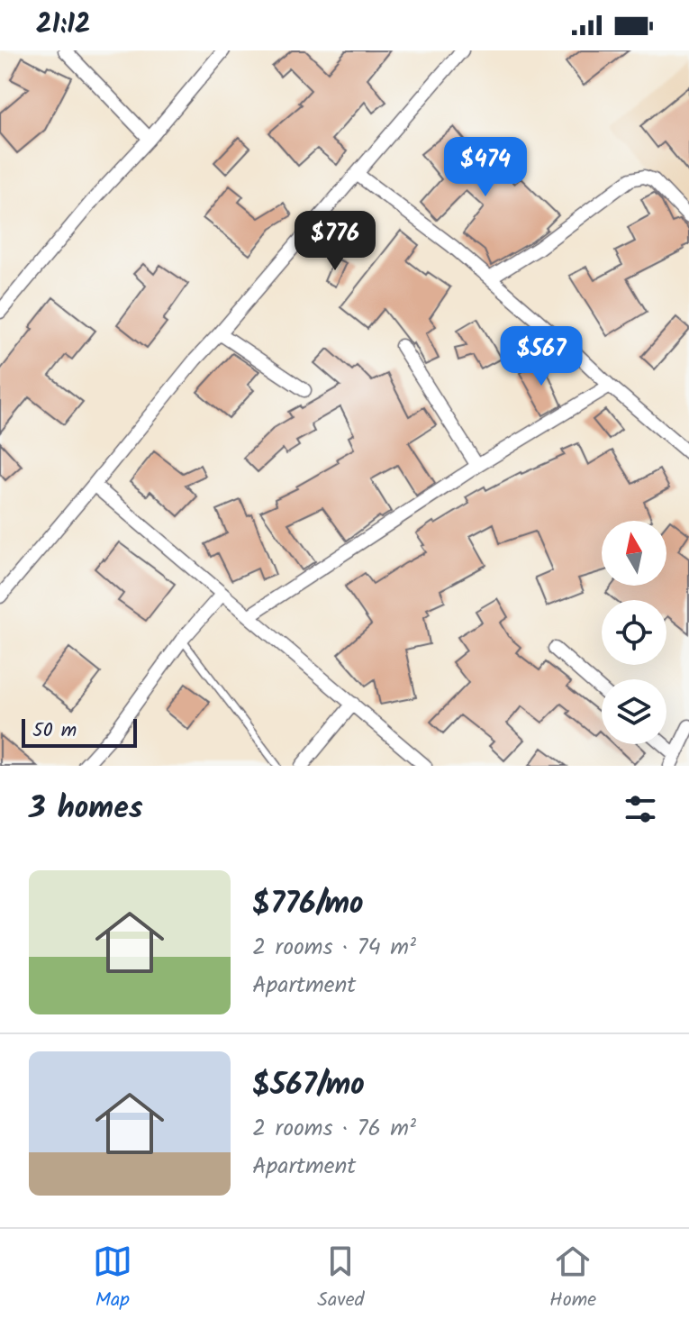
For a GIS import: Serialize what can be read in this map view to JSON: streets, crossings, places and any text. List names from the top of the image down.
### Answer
{
  "scale_bar": "50 m",
  "north": "top",
  "page": {
    "status": "21:12",
    "price": ["$474", "$776", "$567"],
    "scale": "50 m",
    "heading": "3 homes",
    "list": [
      {
        "name": "$776/mo",
        "note": "2 rooms · 74 m² · Apartment"
      },
      {
        "name": "$567/mo",
        "note": "2 rooms · 76 m² · Apartment"
      }
    ],
    "tabs": ["Map", "Saved", "Home"]
  }
}
